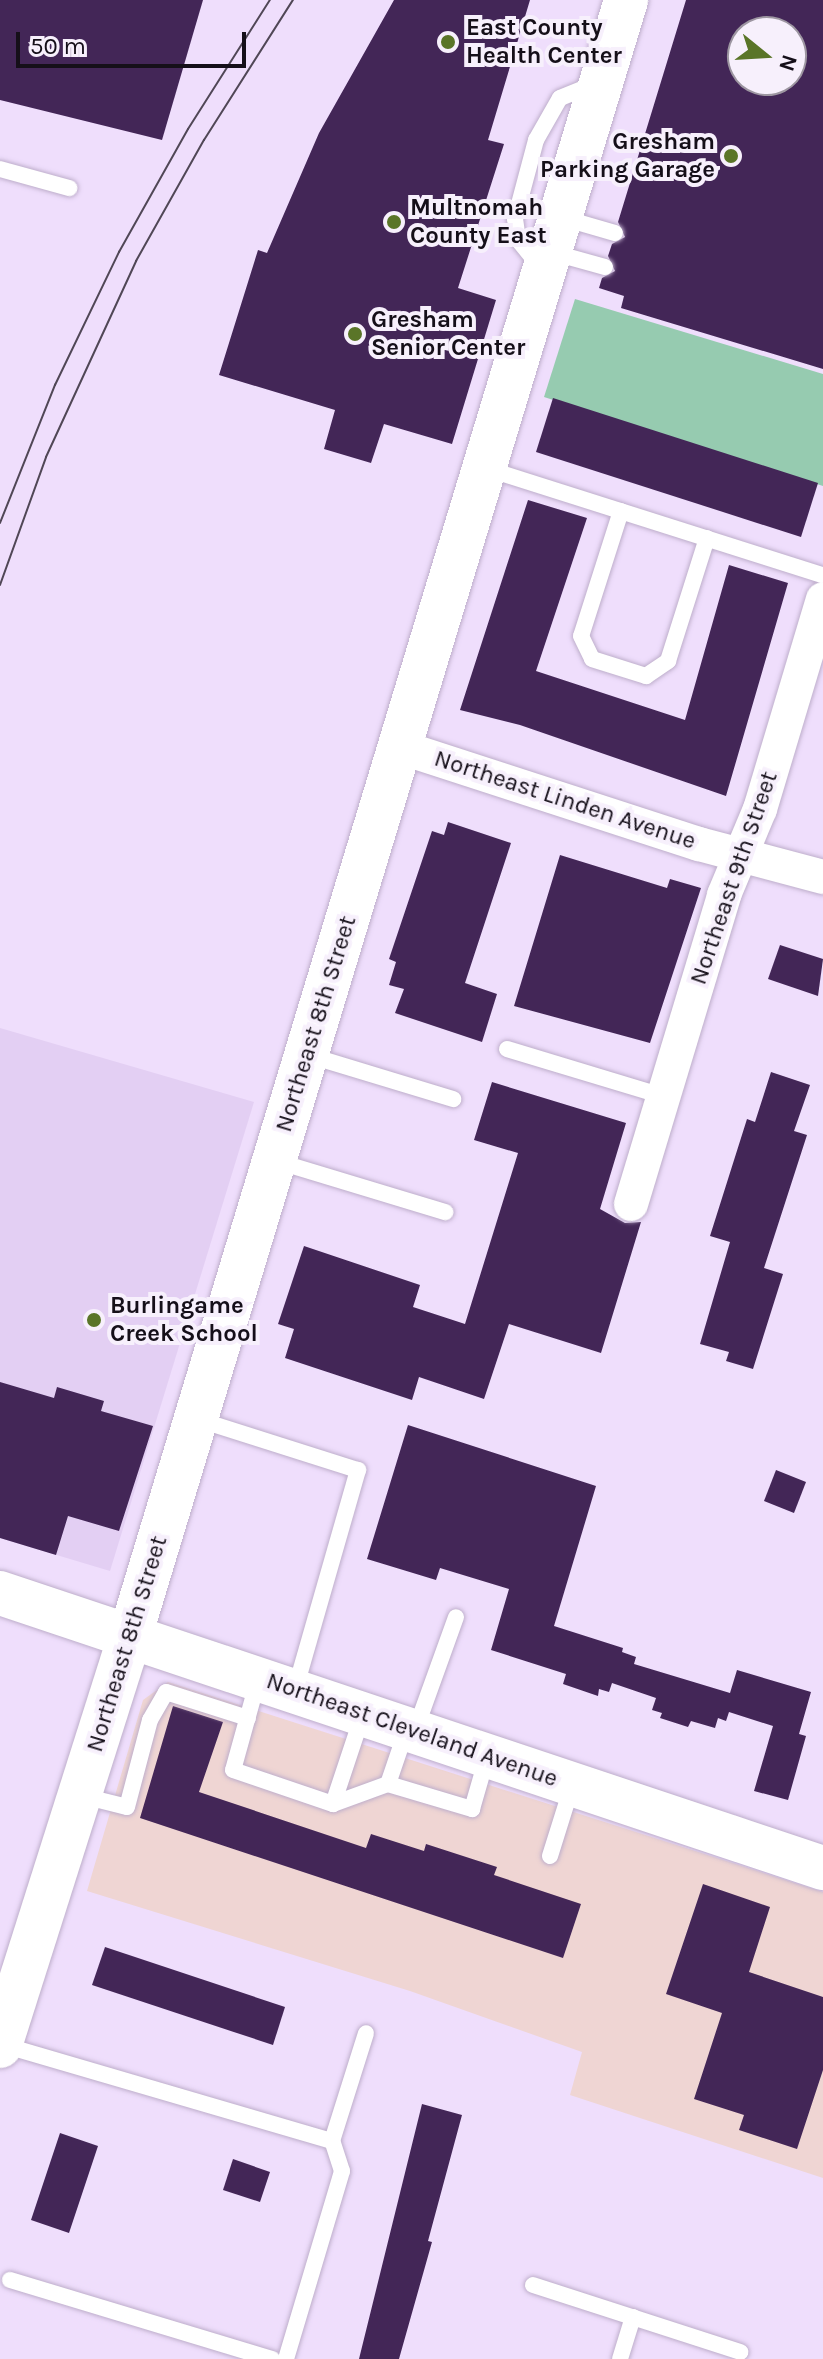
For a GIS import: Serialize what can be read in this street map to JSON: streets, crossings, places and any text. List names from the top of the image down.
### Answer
{
  "streets": {
    "street": [
      "Northeast Linden Avenue",
      "Northeast 9th Street",
      "Northeast 8th Street",
      "Northeast Cleveland Avenue"
    ]
  },
  "crossings": [
    ["Northeast Linden Avenue", "Northeast 9th Street"],
    ["Northeast Linden Avenue", "Northeast 8th Street"],
    ["Northeast 8th Street", "Northeast Cleveland Avenue"]
  ],
  "places": [
    "East County Health Center",
    "Gresham Parking Garage",
    "Multnomah County East",
    "Gresham Senior Center",
    "Burlingame Creek School"
  ],
  "scale_bar": "50 m",
  "north": "right"
}
